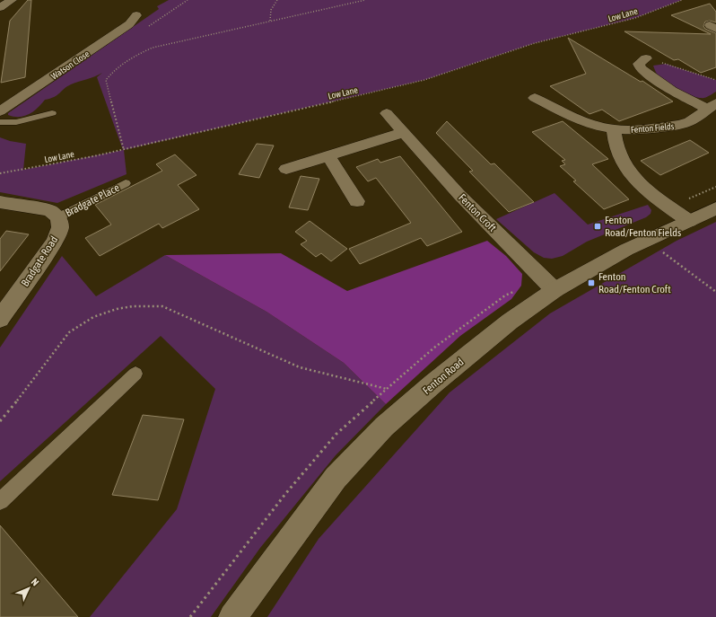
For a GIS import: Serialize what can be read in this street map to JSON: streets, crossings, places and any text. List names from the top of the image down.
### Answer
{
  "streets": {
    "street": [
      "Watson Close",
      "Fenton Fields",
      "Fenton Croft",
      "Bradgate Road",
      "Fenton Road"
    ],
    "lane": ["Bradgate Place"],
    "path": ["Low Lane"]
  },
  "crossings": [
    ["Bradgate Place", "Bradgate Road"],
    ["Fenton Croft", "Fenton Road"]
  ],
  "places": {
    "transit": ["Fenton Road/Fenton Fields", "Fenton Road/Fenton Croft"]
  },
  "north": "top right"
}
